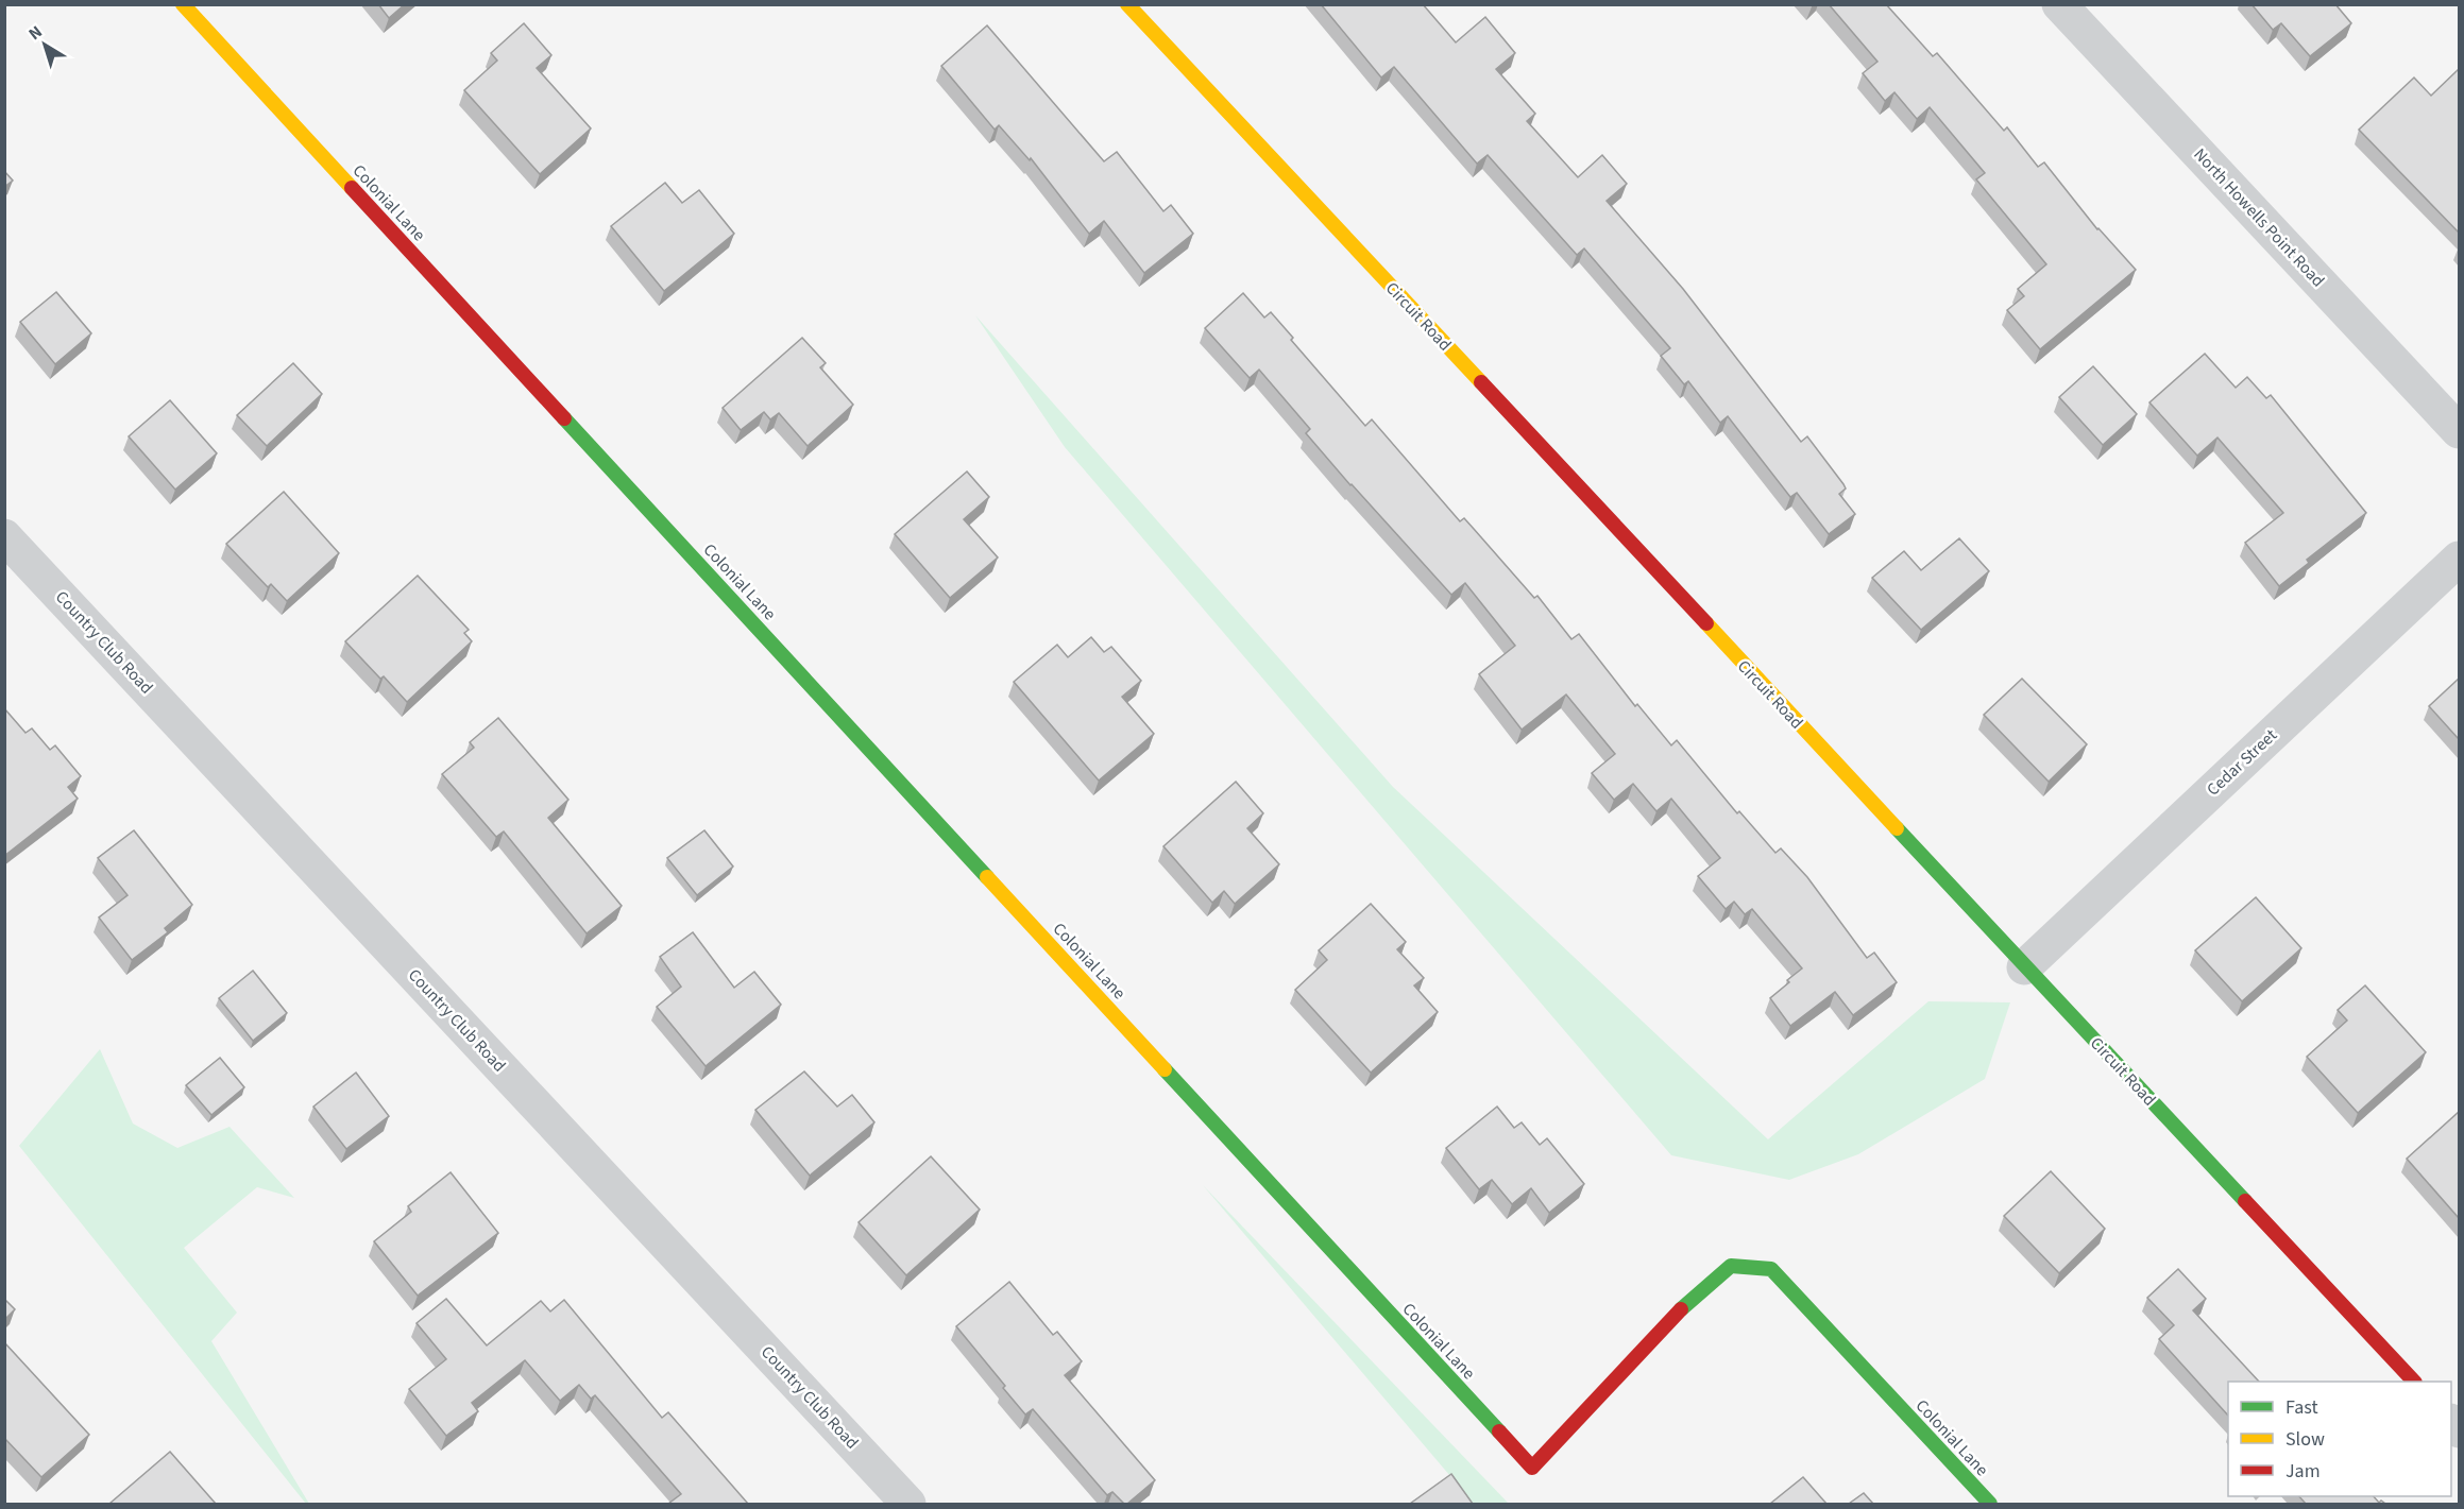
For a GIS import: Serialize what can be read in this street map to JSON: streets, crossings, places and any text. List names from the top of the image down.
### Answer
{
  "streets": {
    "street": [
      "Colonial Lane",
      "North Howells Point Road",
      "Circuit Road",
      "Country Club Road",
      "Cedar Street"
    ]
  },
  "crossings": [
    ["Circuit Road", "Cedar Street"]
  ],
  "legend": ["Fast", "Slow", "Jam"],
  "north": "top left"
}
